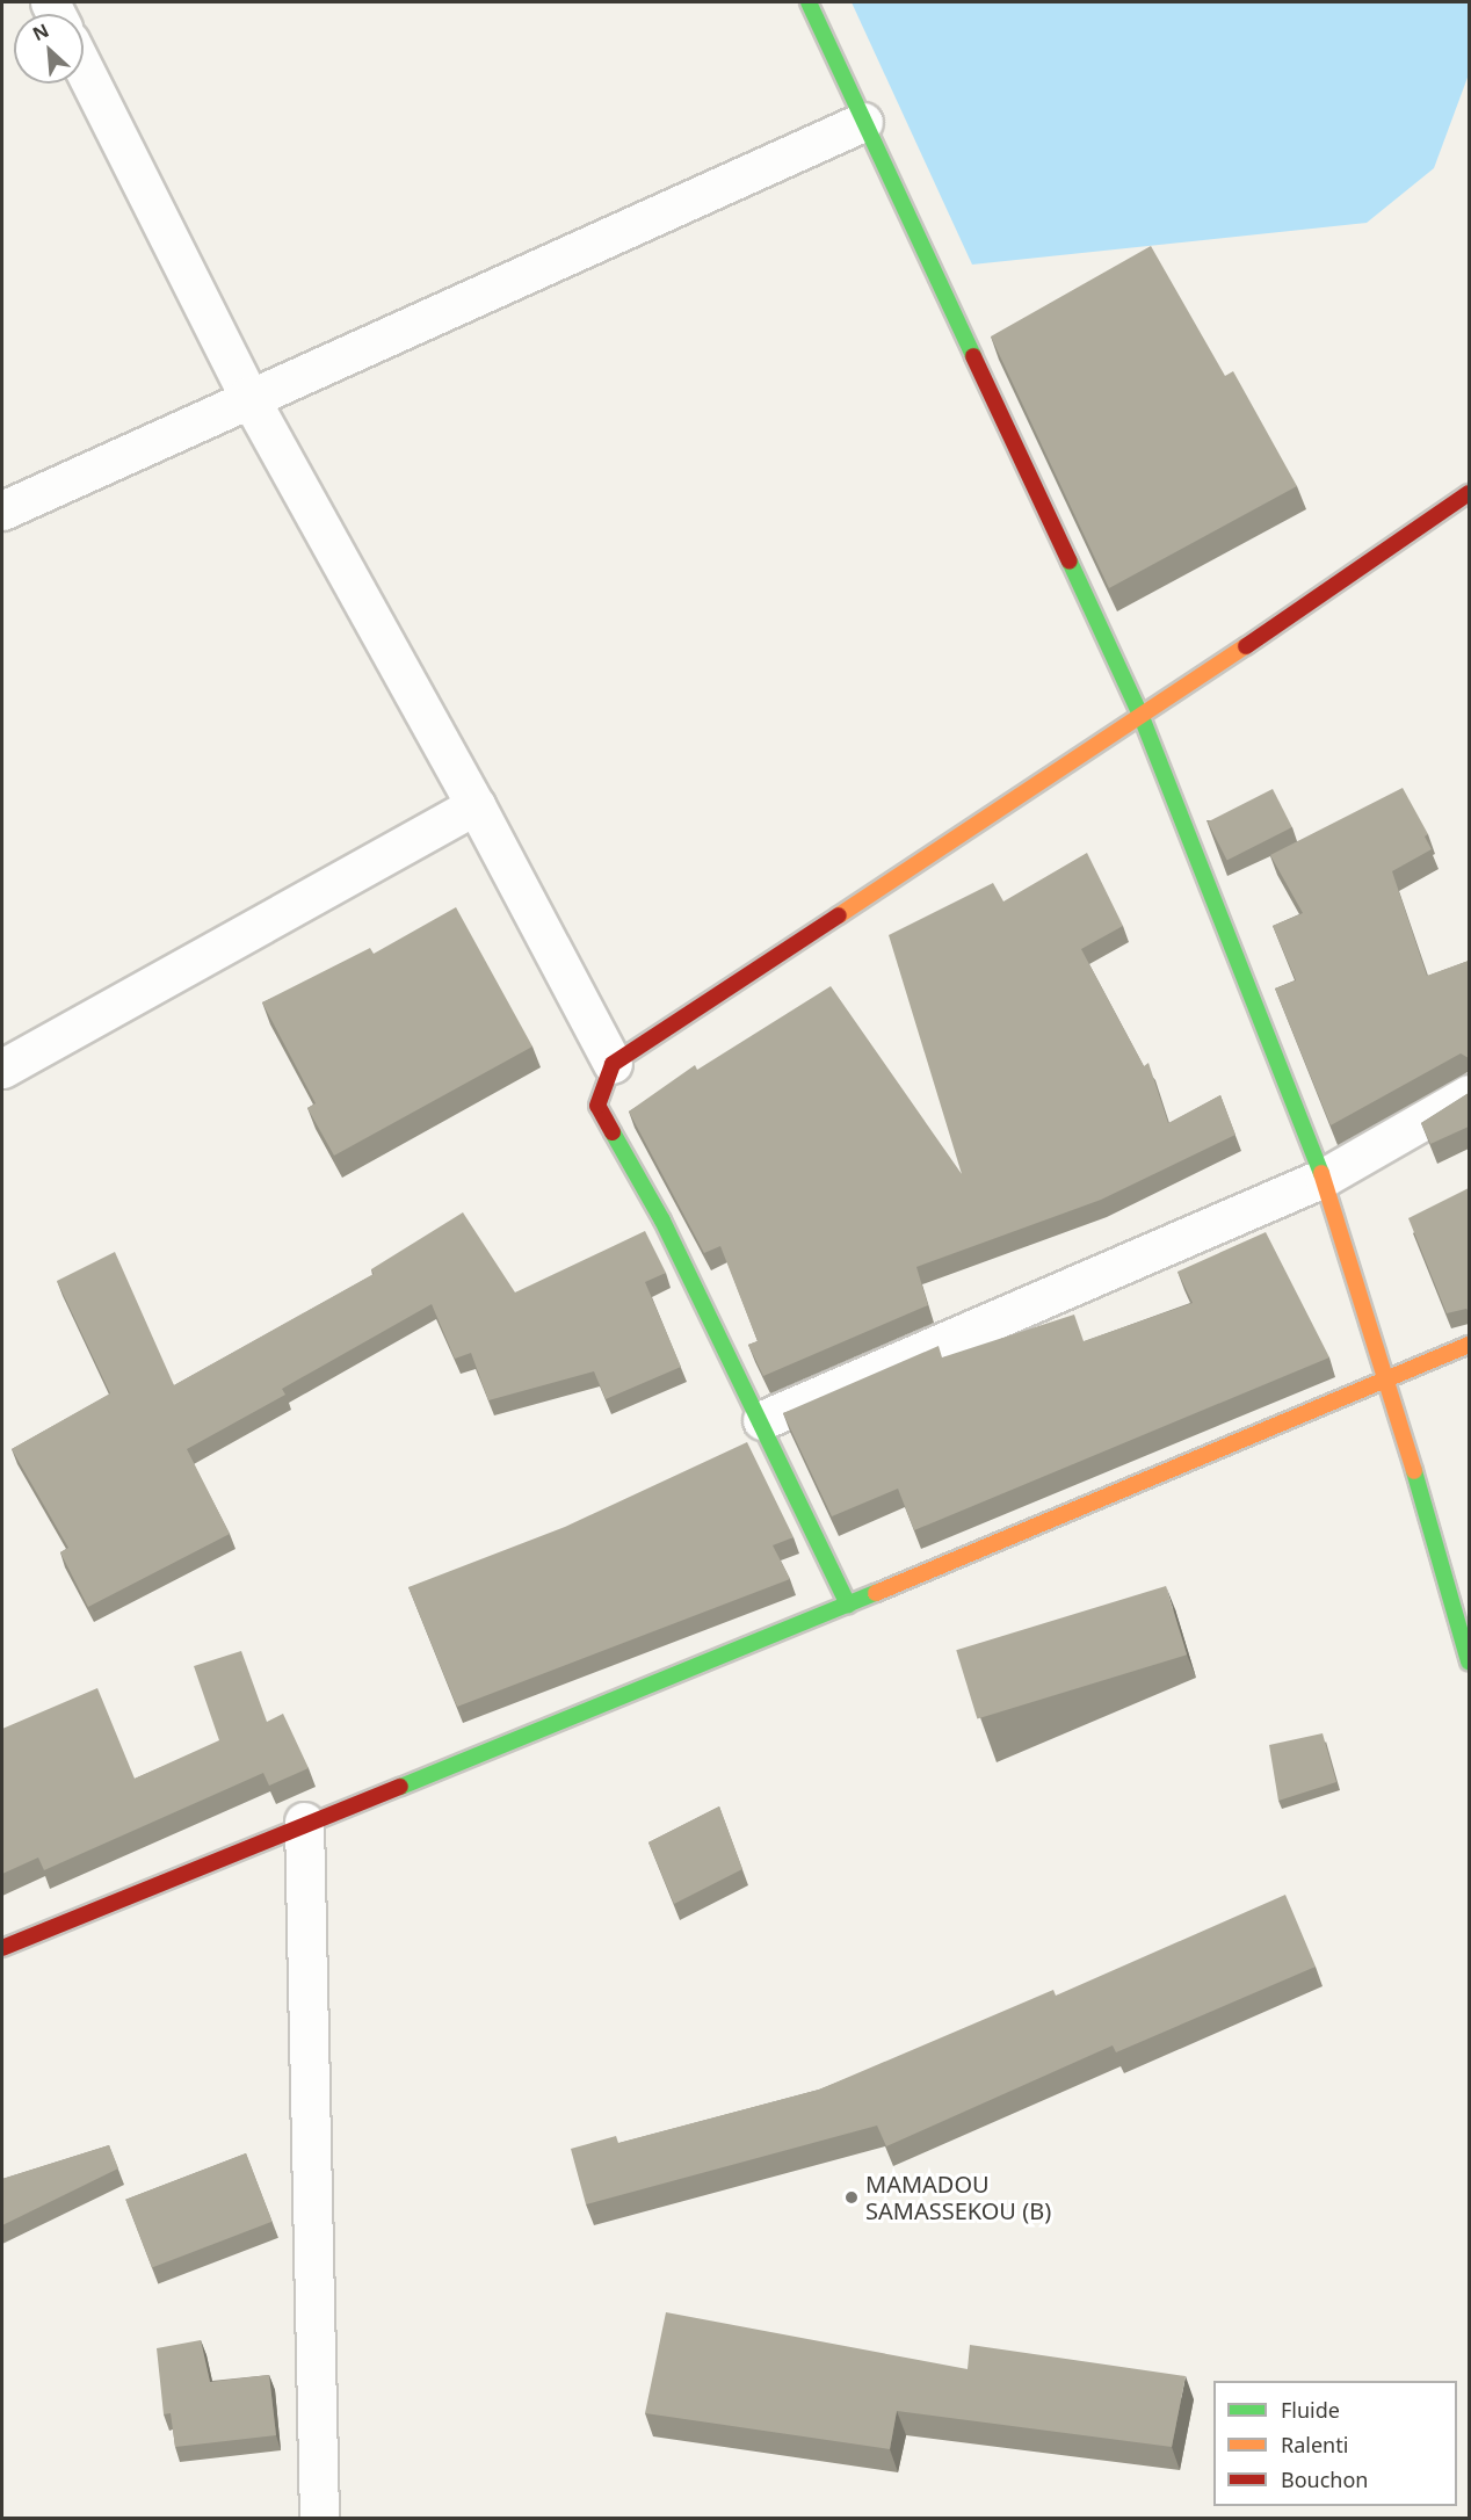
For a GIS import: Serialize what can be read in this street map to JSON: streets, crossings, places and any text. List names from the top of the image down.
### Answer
{
  "places": ["MAMADOU SAMASSEKOU (B)"],
  "legend": ["Fluide", "Ralenti", "Bouchon"],
  "north": "top left"
}
